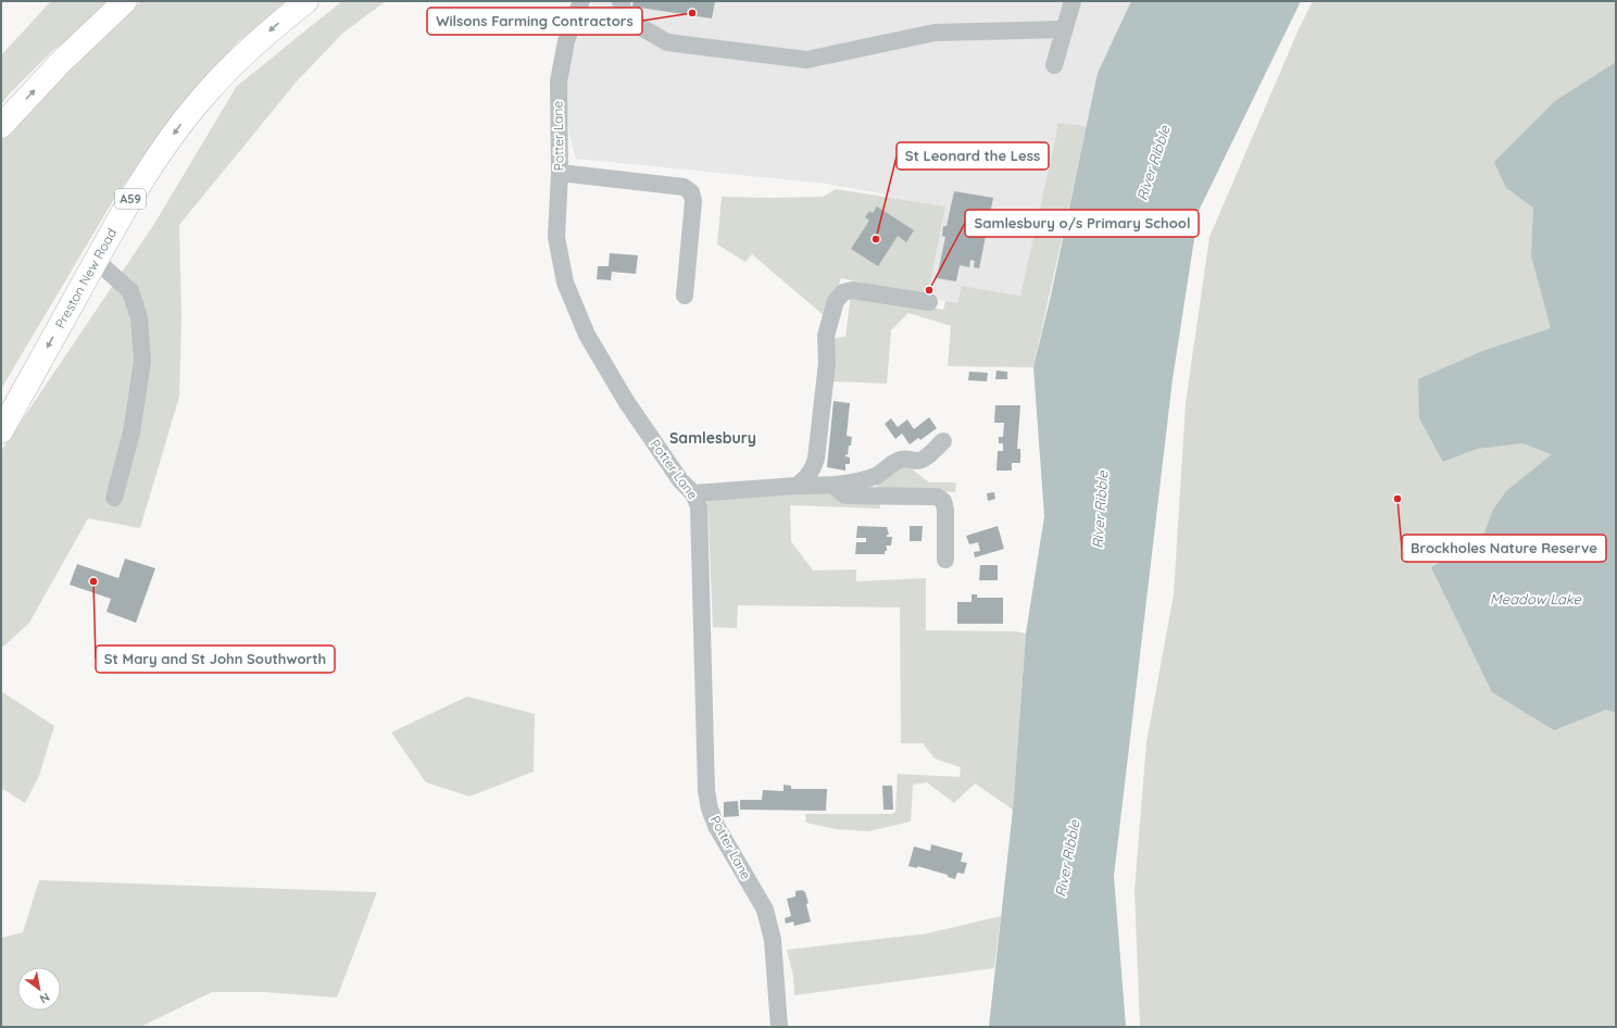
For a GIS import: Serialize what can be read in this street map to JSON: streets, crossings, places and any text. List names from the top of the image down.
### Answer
{
  "streets": {
    "highway": ["A59", "Preston New Road"],
    "street": ["Potter Lane"]
  },
  "districts": ["Samlesbury"],
  "water": ["River Ribble", "Meadow Lake"],
  "places": [
    "Wilsons Farming Contractors",
    "St Leonard the Less",
    "Samlesbury o/s Primary School",
    "Brockholes Nature Reserve",
    "St Mary and St John Southworth"
  ],
  "north": "bottom right"
}
